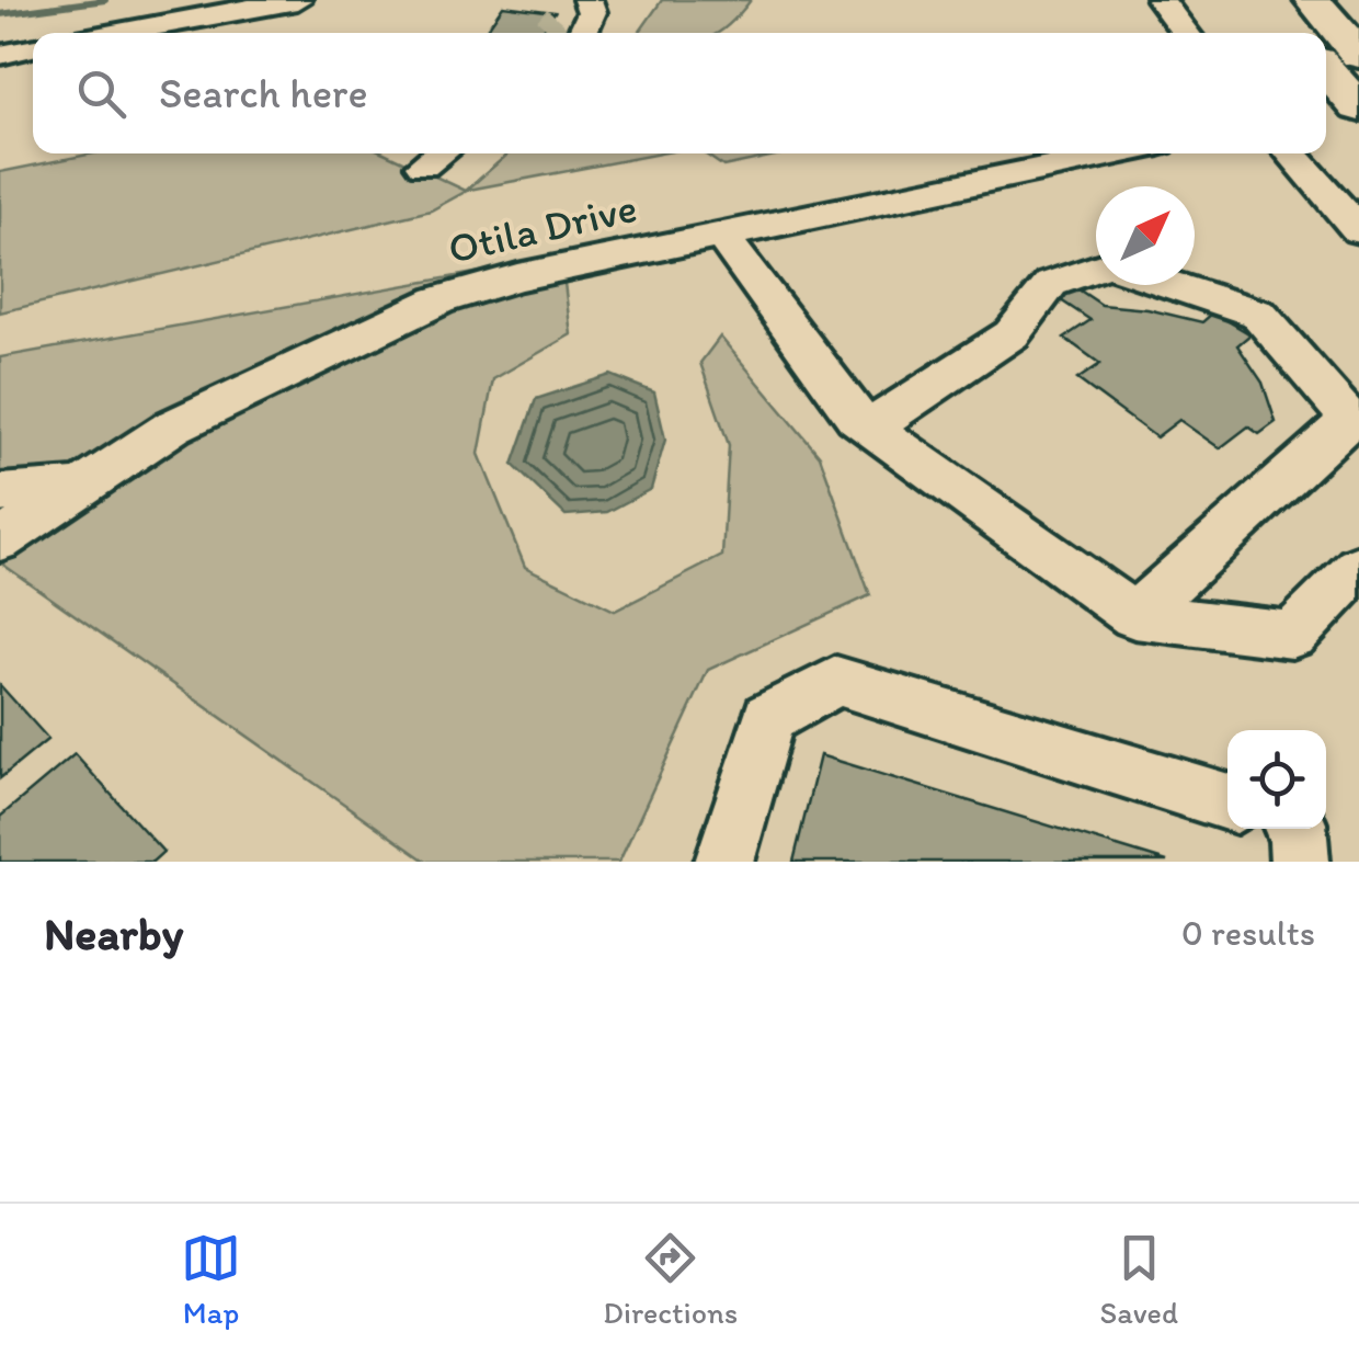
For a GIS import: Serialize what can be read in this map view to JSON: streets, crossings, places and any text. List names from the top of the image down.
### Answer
{
  "streets": {
    "street": ["Otila Drive"]
  },
  "north": "top right",
  "page": {
    "search": "Search here",
    "heading": ["Nearby", "0 results"],
    "nav": ["Map", "Directions", "Saved"]
  }
}
